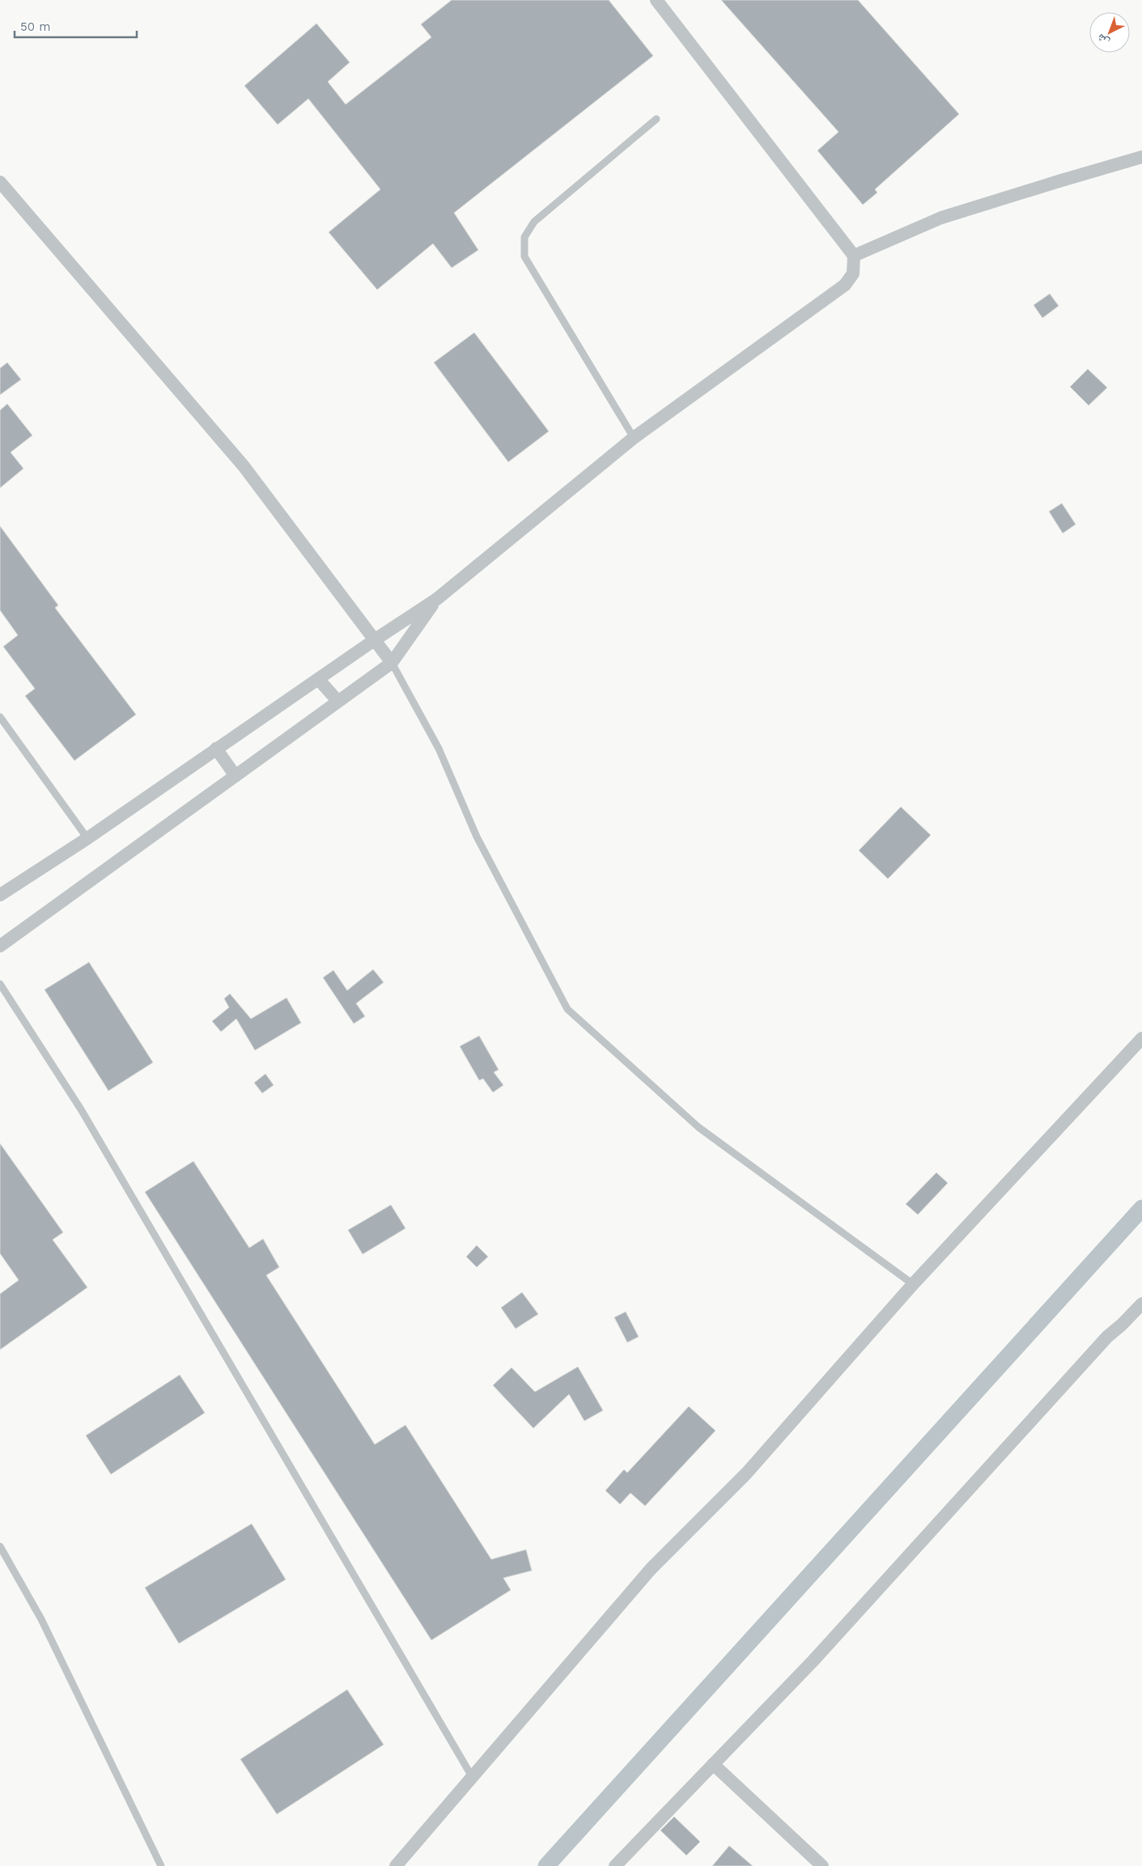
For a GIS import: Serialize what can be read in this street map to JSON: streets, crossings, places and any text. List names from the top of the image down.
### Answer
{
  "scale_bar": "50 m",
  "north": "bottom left"
}
